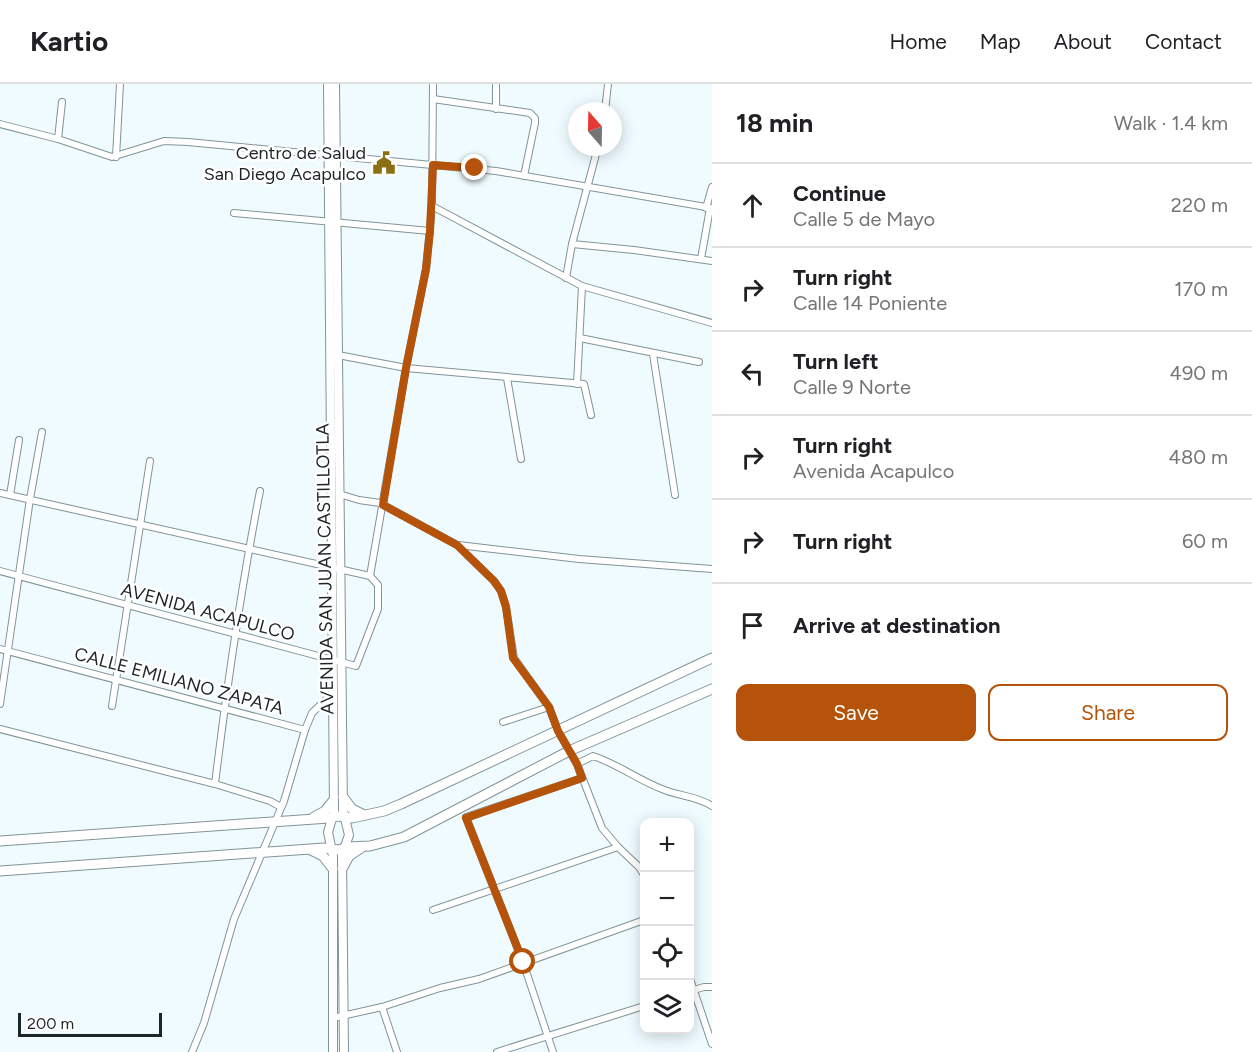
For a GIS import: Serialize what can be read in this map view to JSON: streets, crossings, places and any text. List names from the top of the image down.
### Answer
{
  "streets": {
    "main road": ["AVENIDA SAN JUAN CASTILLOTLA"],
    "street": ["AVENIDA ACAPULCO", "CALLE EMILIANO ZAPATA"]
  },
  "crossings": [
    ["AVENIDA SAN JUAN CASTILLOTLA", "AVENIDA ACAPULCO"],
    ["AVENIDA SAN JUAN CASTILLOTLA", "CALLE EMILIANO ZAPATA"]
  ],
  "places": {
    "public building": ["Centro de Salud San Diego Acapulco"]
  },
  "scale_bar": "200 m",
  "north": "top",
  "page": {
    "header": "Kartio",
    "nav": [
      "Home",
      "Map",
      "About",
      "Contact"
    ],
    "heading": ["18 min", "Walk · 1.4 km"],
    "list": [
      ["Continue", "Calle 5 de Mayo", "220 m"],
      ["Turn right", "Calle 14 Poniente", "170 m"],
      ["Turn left", "Calle 9 Norte", "490 m"],
      ["Turn right", "Avenida Acapulco", "480 m"],
      ["Turn right", "60 m"],
      "Arrive at destination"
    ],
    "buttons": ["Save", "Share"],
    "map_buttons": ["+", "−"],
    "scale": "200 m"
  }
}
